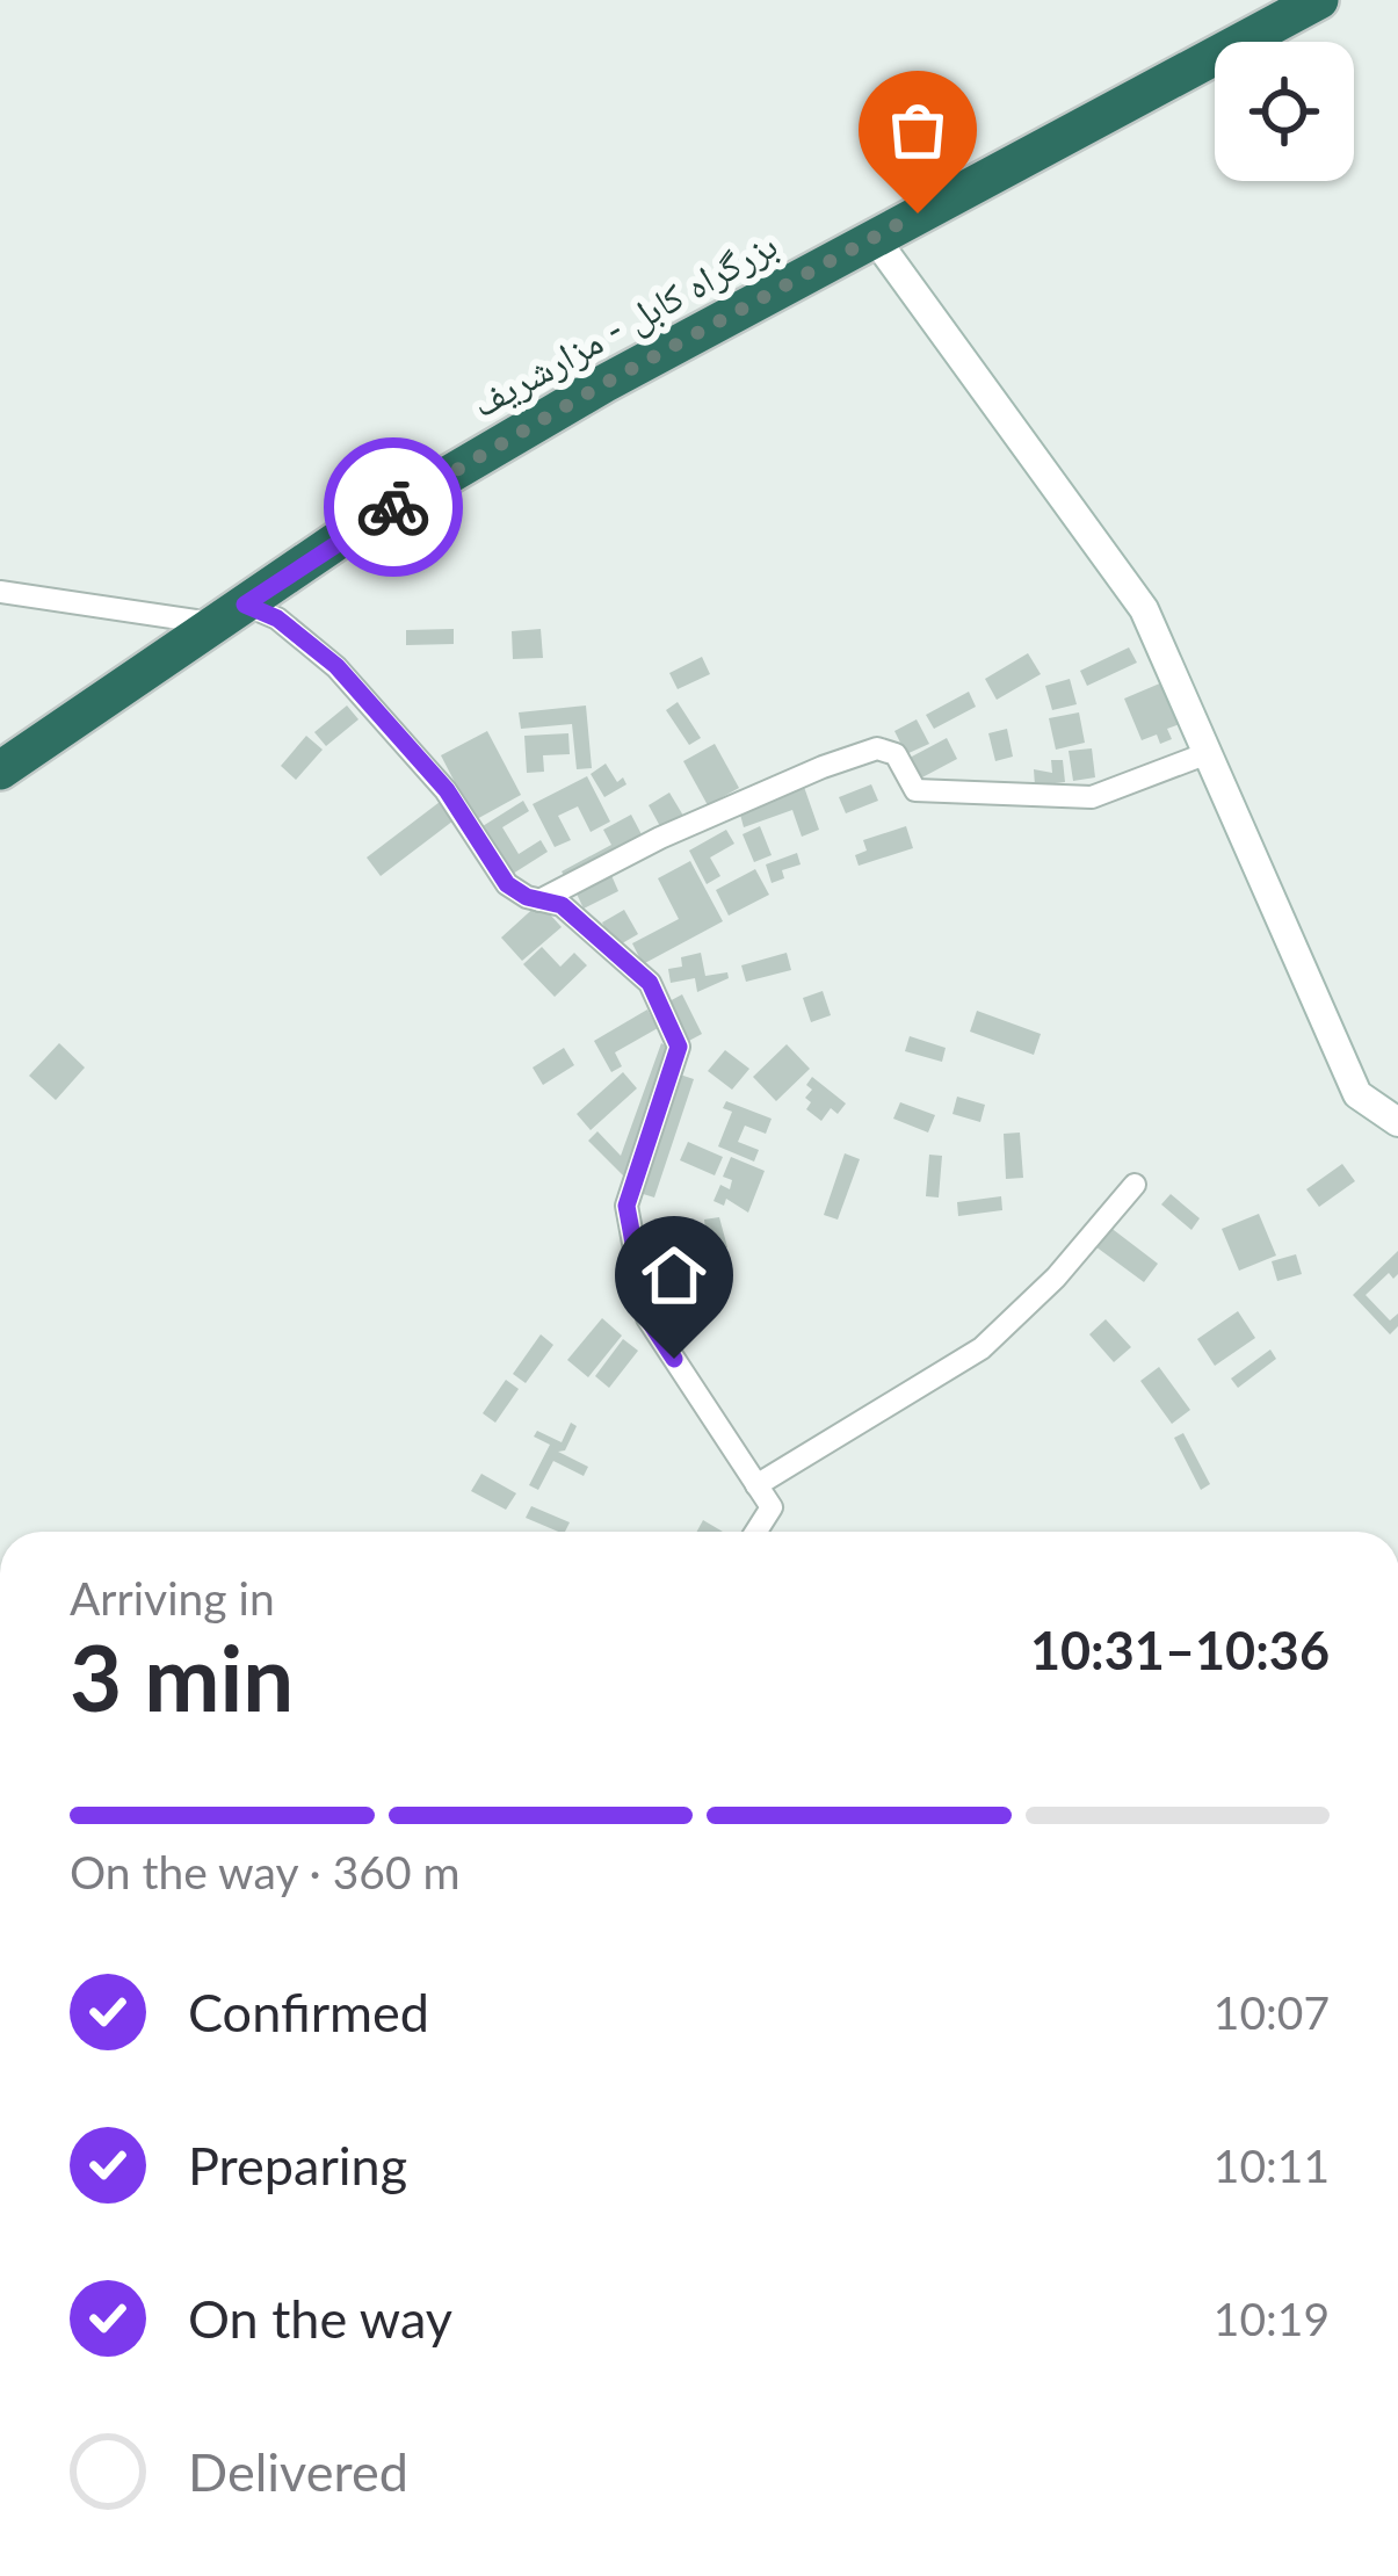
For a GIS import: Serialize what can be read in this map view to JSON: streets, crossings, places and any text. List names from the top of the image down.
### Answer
{
  "streets": {
    "highway": ["بزرگراه کابل - مزارشریف"]
  },
  "page": {
    "heading": ["3 min", "Arriving in", "10:31–10:36"],
    "bar": "On the way · 360 m",
    "list": [
      ["Confirmed", "10:07"],
      ["Preparing", "10:11"],
      ["On the way", "10:19"],
      "Delivered"
    ]
  }
}
